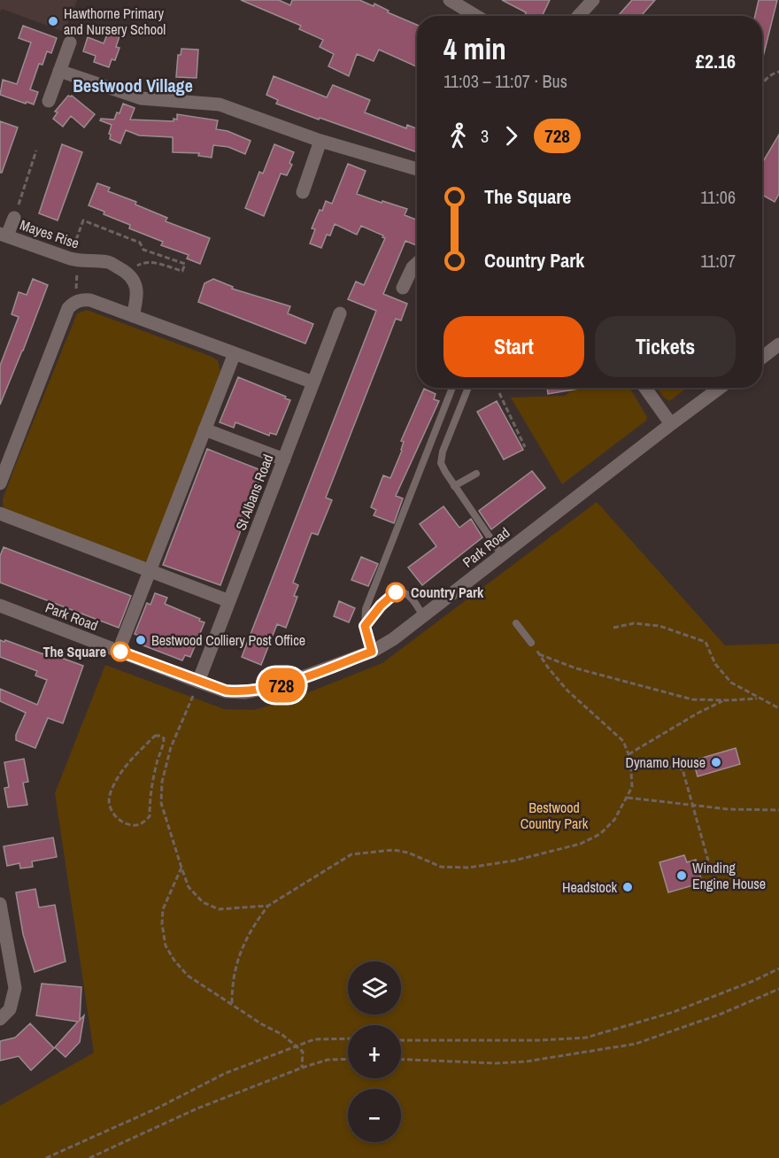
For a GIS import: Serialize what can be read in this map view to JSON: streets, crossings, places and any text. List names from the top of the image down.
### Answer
{
  "streets": {
    "street": ["Mayes Rise", "St Albans Road", "Park Road"]
  },
  "crossings": [
    ["St Albans Road", "Park Road"]
  ],
  "districts": ["Bestwood Village"],
  "parks": ["Bestwood Country Park"],
  "places": [
    "Hawthorne Primary and Nursery School",
    "Country Park",
    "Bestwood Colliery Post Office",
    "The Square",
    "Dynamo House",
    "Winding Engine House",
    "Headstock"
  ],
  "lines": ["bus line 728"],
  "page": {
    "on_map": "728",
    "heading": ["4 min", "11:03 – 11:07 · Bus", "£2.16"],
    "legs": ["3", "728"],
    "list": [
      {
        "name": "The Square",
        "value": "11:06"
      },
      {
        "name": "Country Park",
        "value": "11:07"
      }
    ],
    "buttons": ["Start", "Tickets"],
    "map_buttons": ["+", "−"]
  }
}
